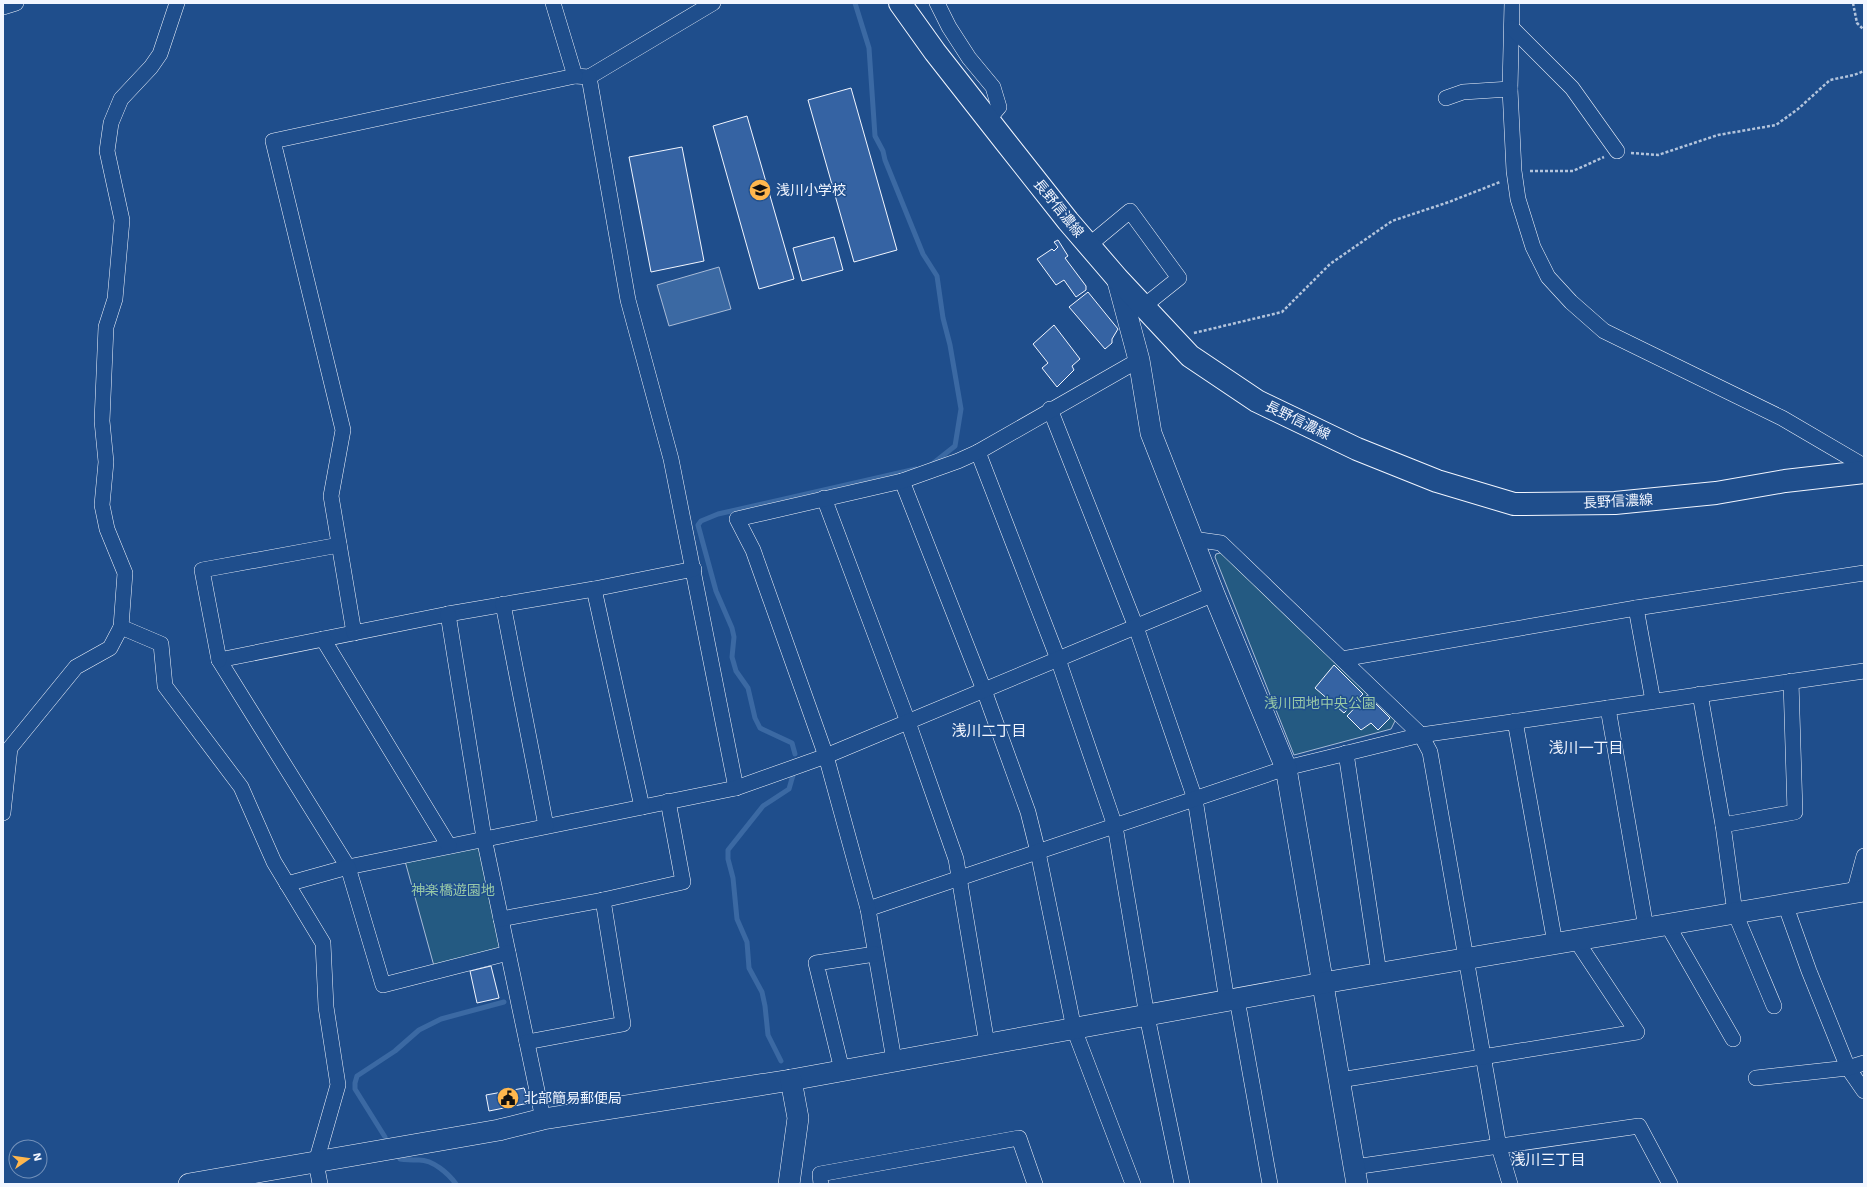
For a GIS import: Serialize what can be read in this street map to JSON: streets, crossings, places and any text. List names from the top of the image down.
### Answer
{
  "streets": {
    "main road": ["長野信濃線"]
  },
  "districts": ["浅川二丁目", "浅川一丁目", "浅川三丁目"],
  "parks": ["浅川団地中央公園", "神楽橋遊園地"],
  "places": {
    "school or university": ["浅川小学校"],
    "public building": ["北部簡易郵便局"]
  },
  "north": "right"
}
